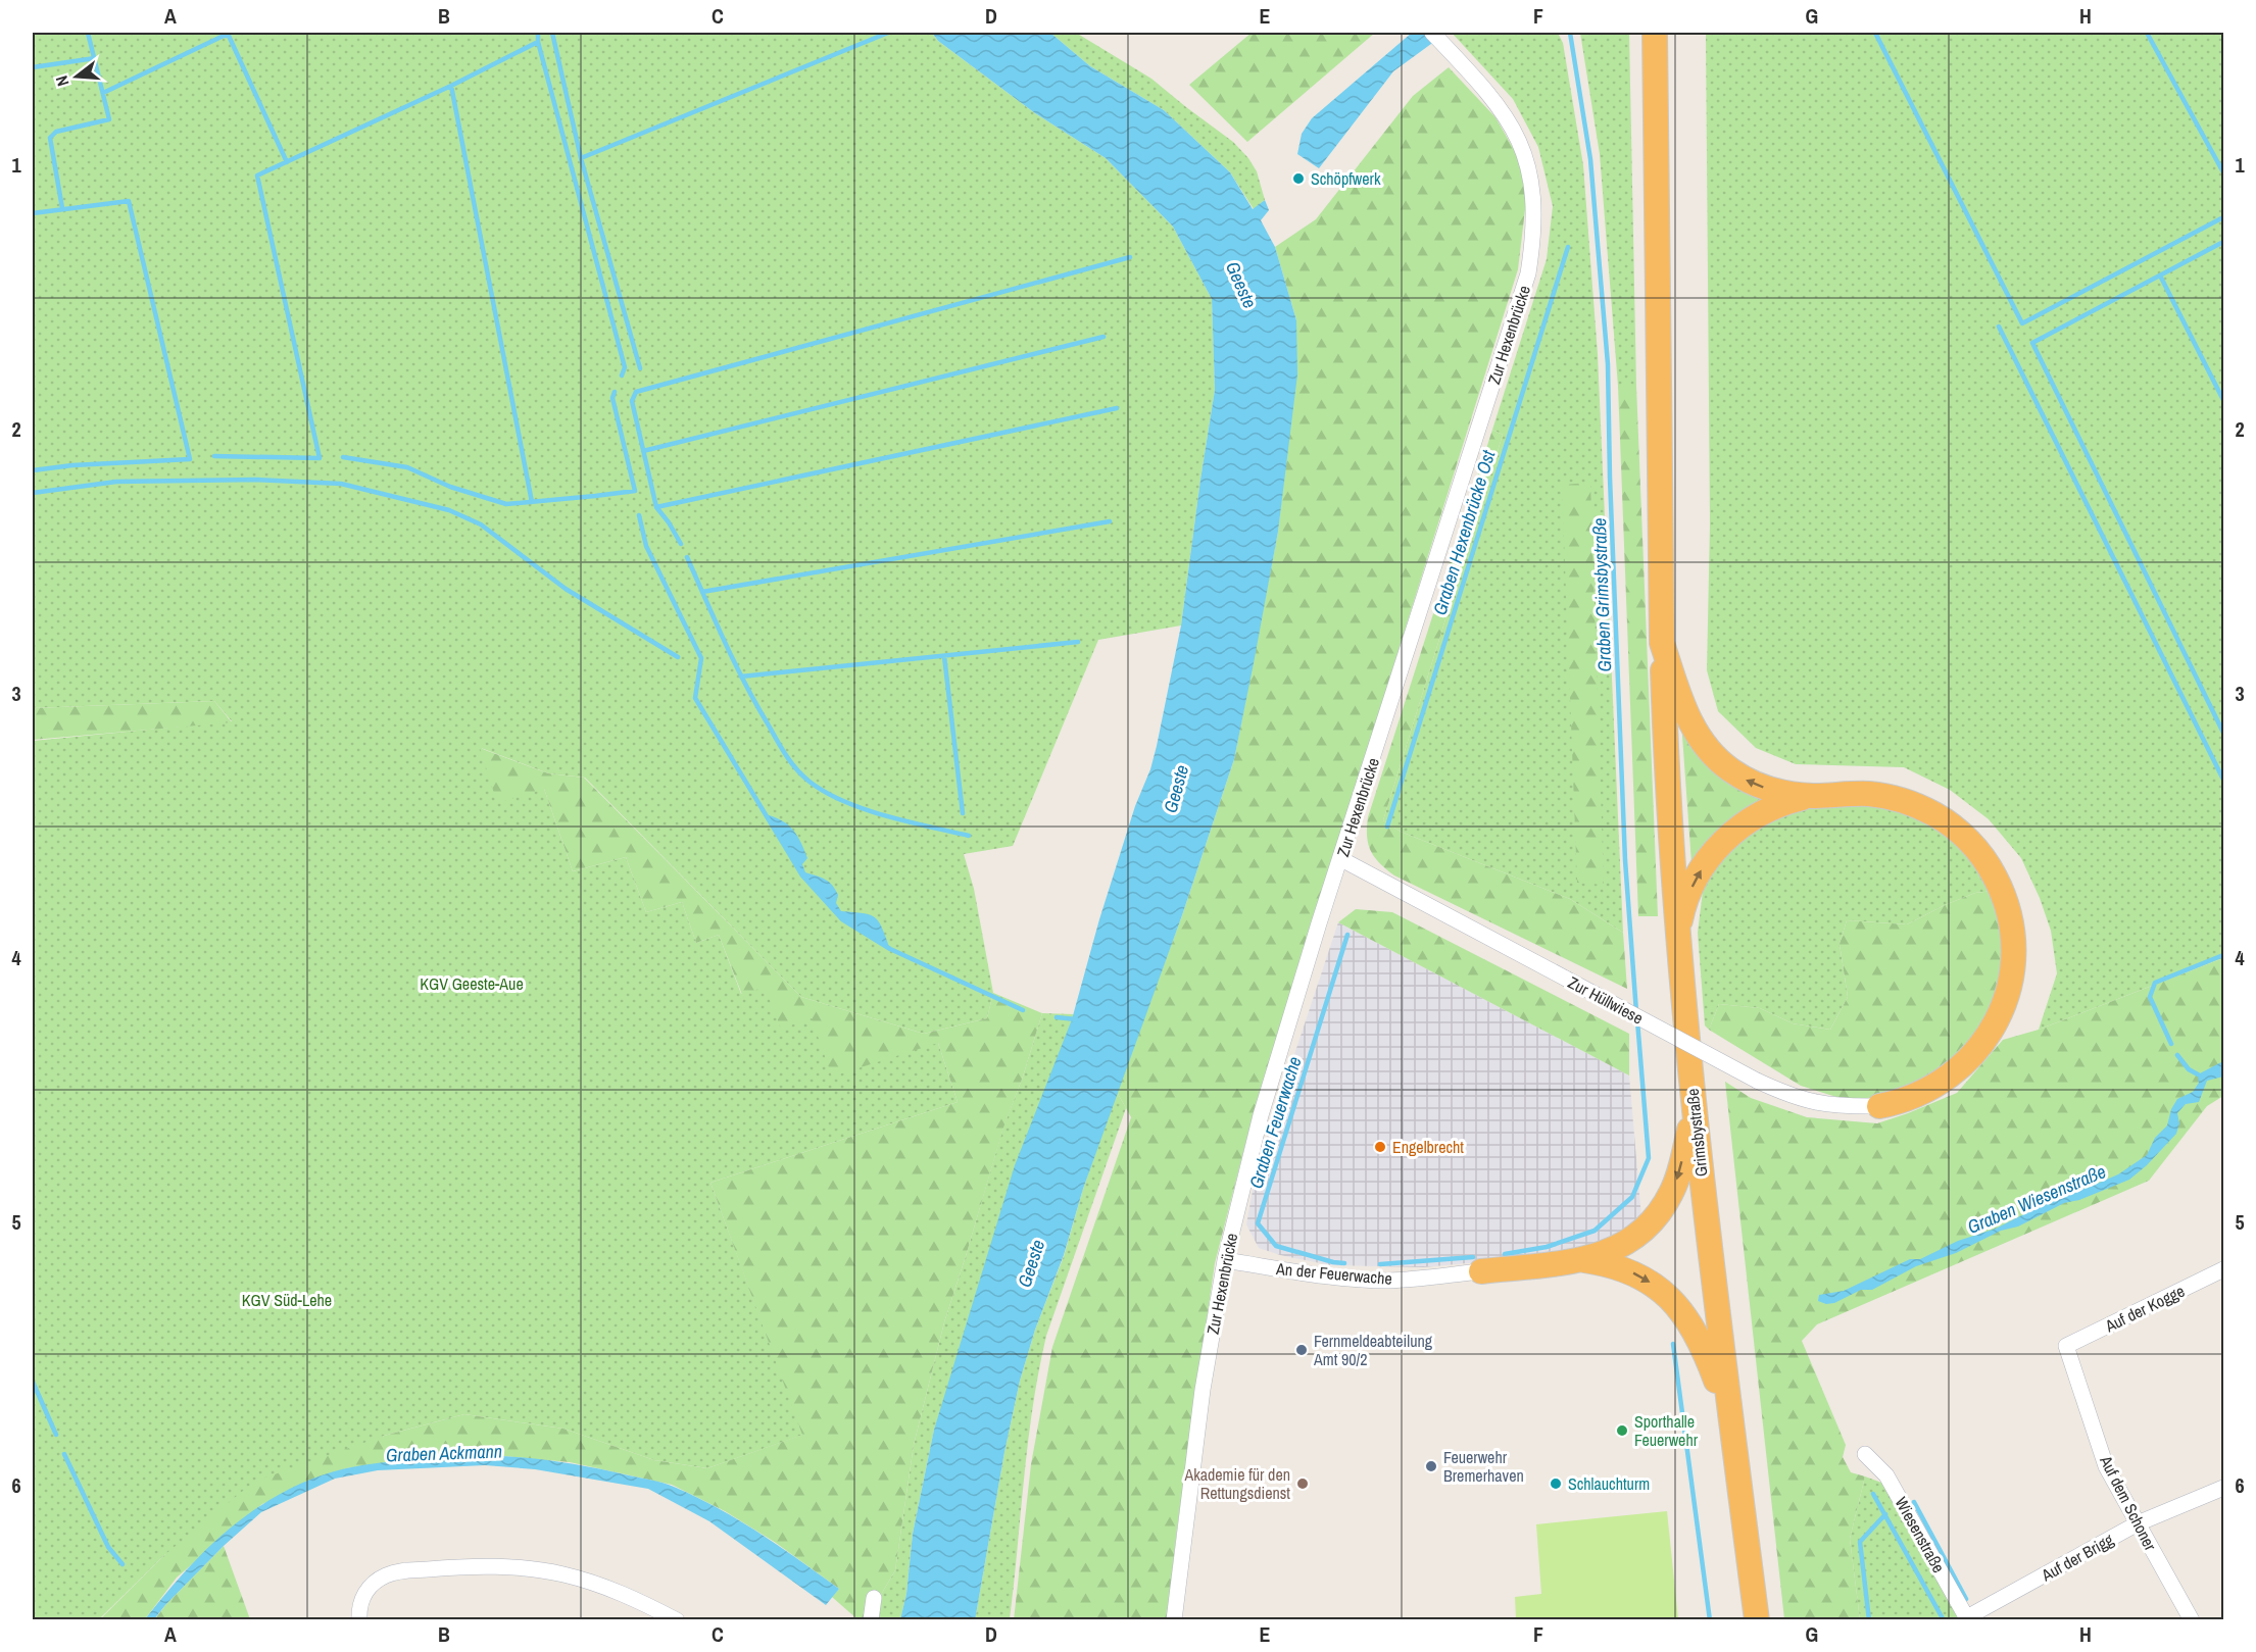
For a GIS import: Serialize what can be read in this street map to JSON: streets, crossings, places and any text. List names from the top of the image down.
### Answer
{
  "streets": {
    "highway": ["Grimsbystraße"],
    "street": [
      "Zur Hexenbrücke",
      "Zur Hüllwiese",
      "An der Feuerwache",
      "Auf der Kogge",
      "Auf dem Schoner",
      "Wiesenstraße",
      "Auf der Brigg"
    ]
  },
  "crossings": [
    ["Zur Hexenbrücke", "Zur Hüllwiese"],
    ["Zur Hexenbrücke", "An der Feuerwache"],
    ["Auf der Kogge", "Auf dem Schoner"],
    ["Auf dem Schoner", "Auf der Brigg"],
    ["Wiesenstraße", "Auf der Brigg"]
  ],
  "water": [
    "Geeste",
    "Graben Hexenbrücke Ost",
    "Graben Grimsbystraße",
    "Graben Feuerwache",
    "Graben Wiesenstraße",
    "Graben Ackmann"
  ],
  "parks": ["KGV Geeste-Aue", "KGV Süd-Lehe"],
  "places": [
    "Schöpfwerk",
    "Engelbrecht",
    "Fernmeldeabteilung Amt 90/2",
    "Sporthalle Feuerwehr",
    "Feuerwehr Bremerhaven",
    "Akademie für den Rettungsdienst",
    "Schlauchturm"
  ],
  "north": "left",
  "grid": {
    "columns": [
      "A",
      "B",
      "C",
      "D",
      "E",
      "F",
      "G",
      "H"
    ],
    "rows": [
      "1",
      "2",
      "3",
      "4",
      "5",
      "6"
    ]
  }
}
